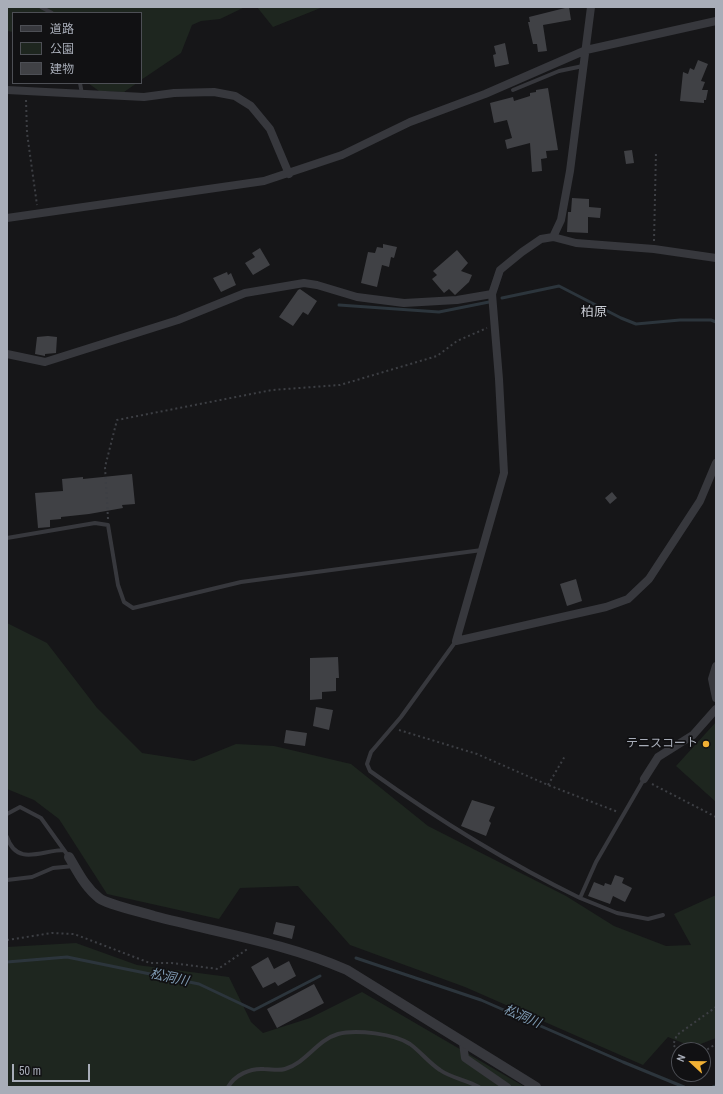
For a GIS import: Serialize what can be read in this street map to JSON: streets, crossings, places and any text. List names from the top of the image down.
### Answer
{
  "districts": ["柏原"],
  "water": ["松洞川"],
  "places": ["テニスコート"],
  "legend": ["道路", "公園", "建物"],
  "scale_bar": "50 m",
  "north": "left"
}
